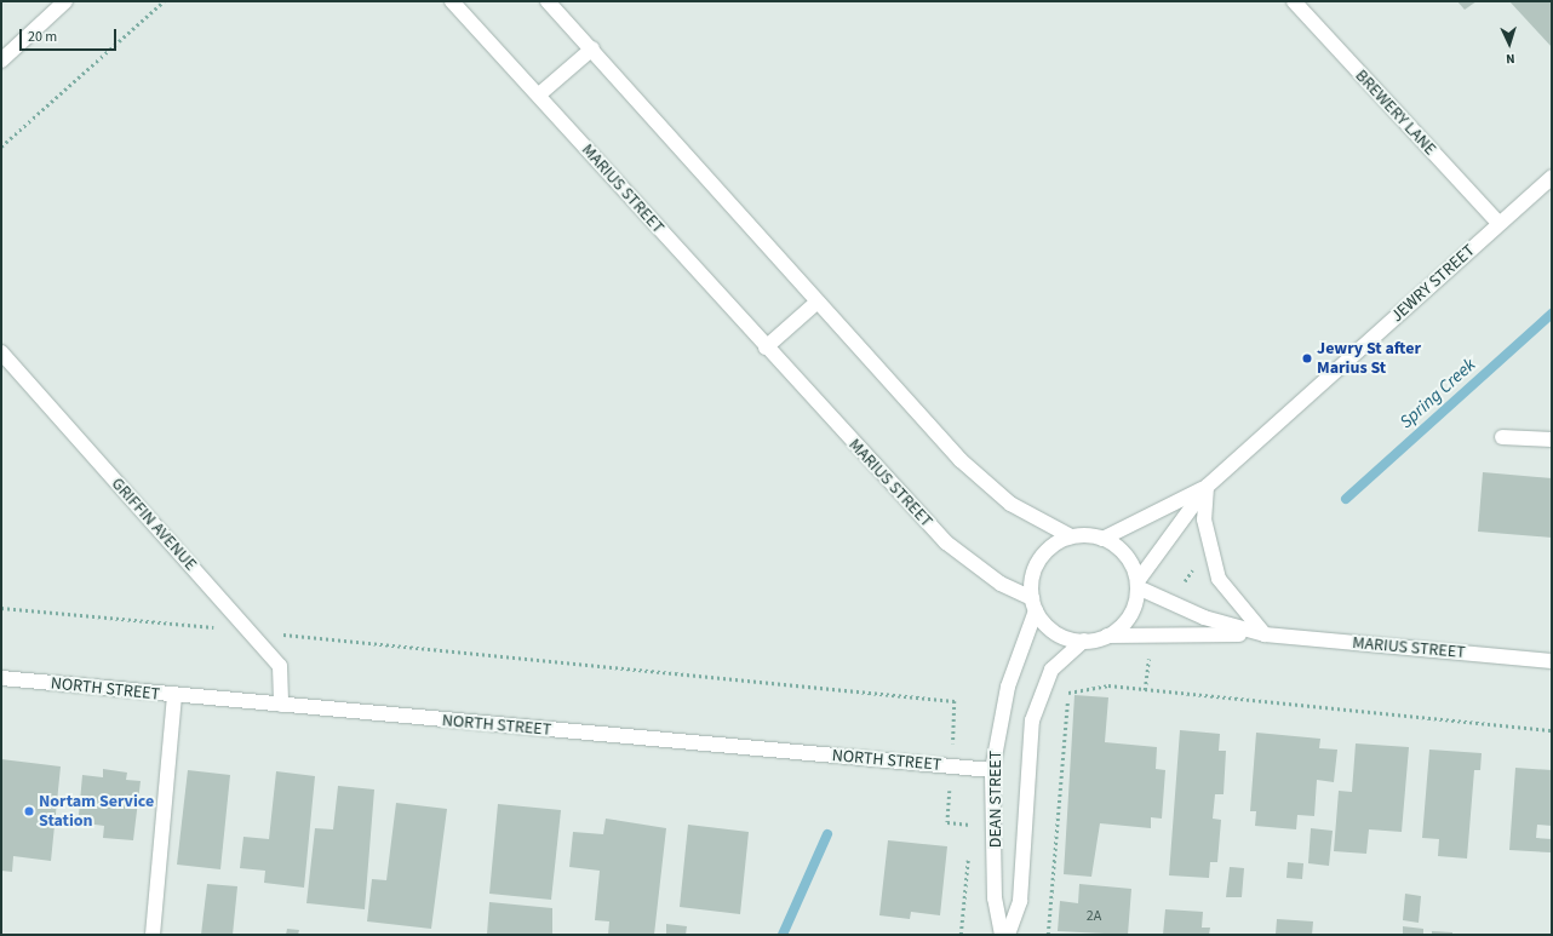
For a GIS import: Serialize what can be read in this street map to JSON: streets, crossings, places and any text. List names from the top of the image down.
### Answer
{
  "streets": {
    "street": [
      "BREWERY LANE",
      "MARIUS STREET",
      "JEWRY STREET",
      "GRIFFIN AVENUE",
      "NORTH STREET",
      "DEAN STREET"
    ]
  },
  "crossings": [
    ["BREWERY LANE", "JEWRY STREET"],
    ["MARIUS STREET", "JEWRY STREET"],
    ["MARIUS STREET", "DEAN STREET"],
    ["JEWRY STREET", "DEAN STREET"],
    ["GRIFFIN AVENUE", "NORTH STREET"],
    ["NORTH STREET", "DEAN STREET"]
  ],
  "water": ["Spring Creek"],
  "places": ["Jewry St after Marius St", "Nortam Service Station"],
  "house_numbers": ["2A"],
  "scale_bar": "20 m",
  "north": "bottom"
}
